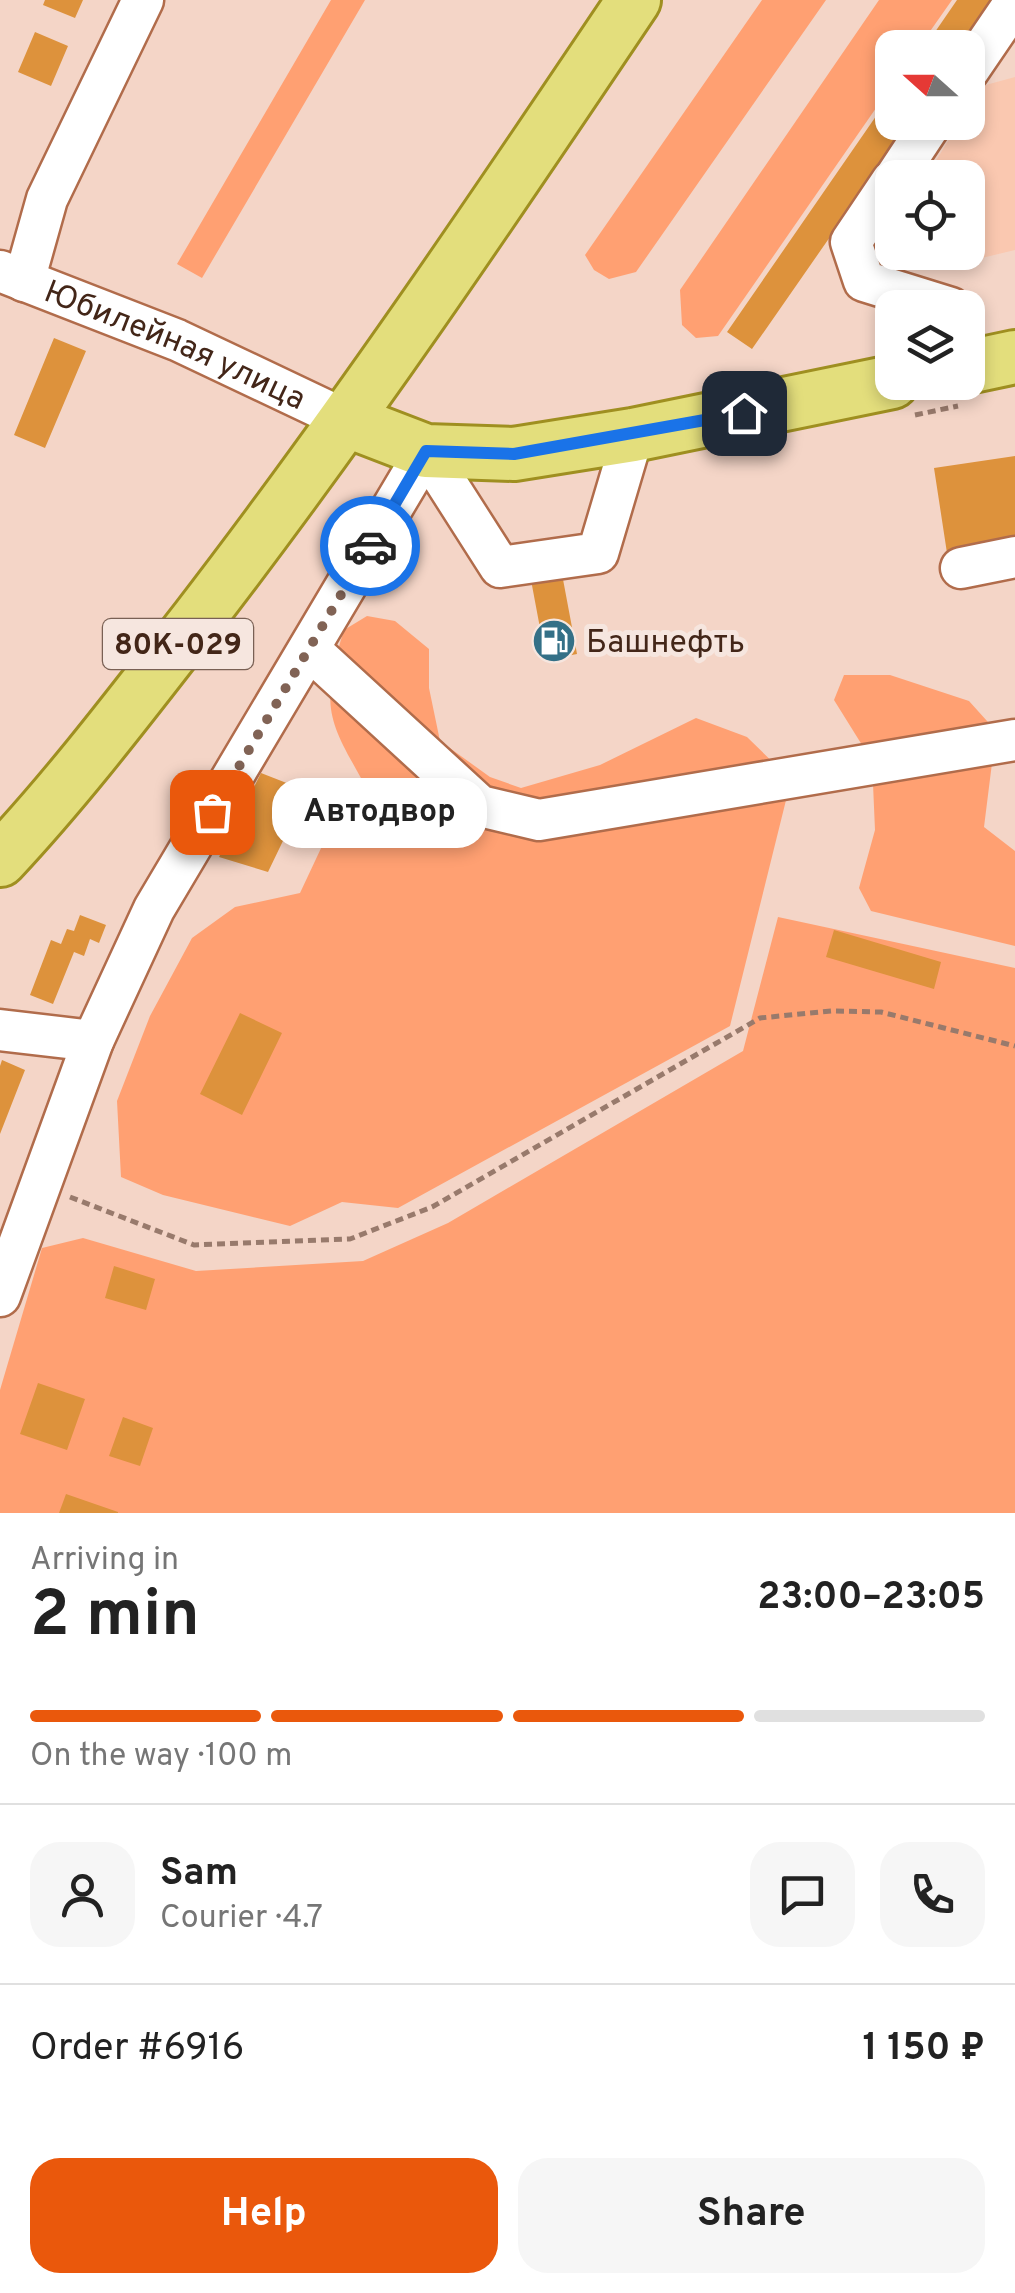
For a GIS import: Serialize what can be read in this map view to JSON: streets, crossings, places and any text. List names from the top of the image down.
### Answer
{
  "streets": {
    "main road": ["80К-029"],
    "street": ["Юбилейная улица"]
  },
  "crossings": [
    ["Юбилейная улица", "80К-029"]
  ],
  "places": {
    "fuel station": ["Башнефть"],
    "other": ["Автодвор"]
  },
  "north": "left",
  "page": {
    "bubble": "Автодвор",
    "heading": ["2 min", "Arriving in", "23:00–23:05"],
    "panel": [
      "Sam",
      "Courier · 4.7",
      "Order #6916",
      "1 150 ₽"
    ],
    "bar": "On the way · 100 m",
    "buttons": ["Help", "Share"]
  }
}
